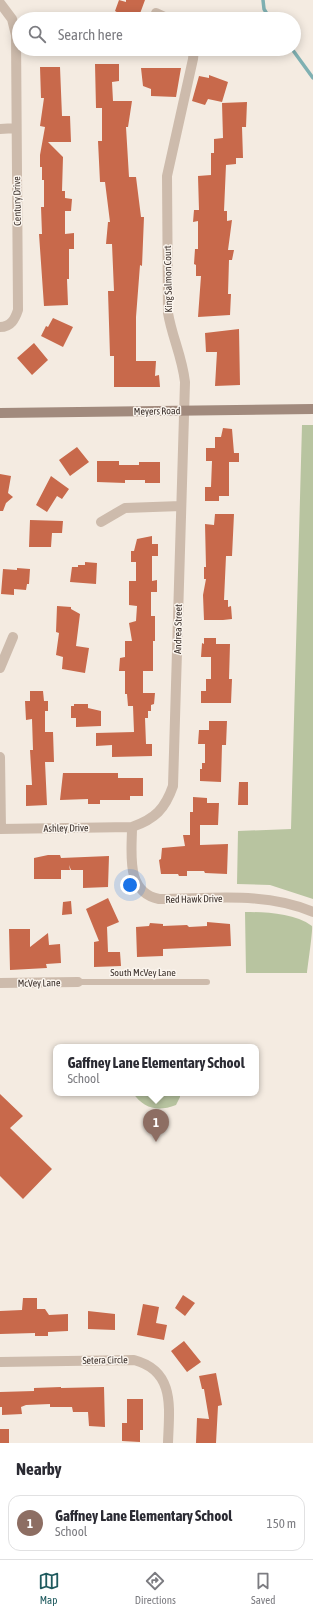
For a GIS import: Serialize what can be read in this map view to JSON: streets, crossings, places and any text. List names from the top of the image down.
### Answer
{
  "streets": {
    "main road": ["Meyers Road"],
    "street": [
      "Century Drive",
      "King Salmon Court",
      "Andrea Street",
      "Ashley Drive",
      "Red Hawk Drive",
      "McVey Lane",
      "Setera Circle"
    ],
    "lane": ["South McVey Lane"]
  },
  "crossings": [
    ["King Salmon Court", "Meyers Road"],
    ["King Salmon Court", "Andrea Street"],
    ["Meyers Road", "Andrea Street"],
    ["Andrea Street", "Ashley Drive"],
    ["Andrea Street", "Red Hawk Drive"],
    ["Ashley Drive", "Red Hawk Drive"],
    ["South McVey Lane", "McVey Lane"]
  ],
  "page": {
    "search": "Search here",
    "popup": ["Gaffney Lane Elementary School", "School"],
    "pins": "1",
    "heading": "Nearby",
    "list": [
      {
        "mark": "1",
        "name": "Gaffney Lane Elementary School",
        "note": "School",
        "value": "150 m"
      }
    ],
    "nav": ["Map", "Directions", "Saved"]
  }
}
